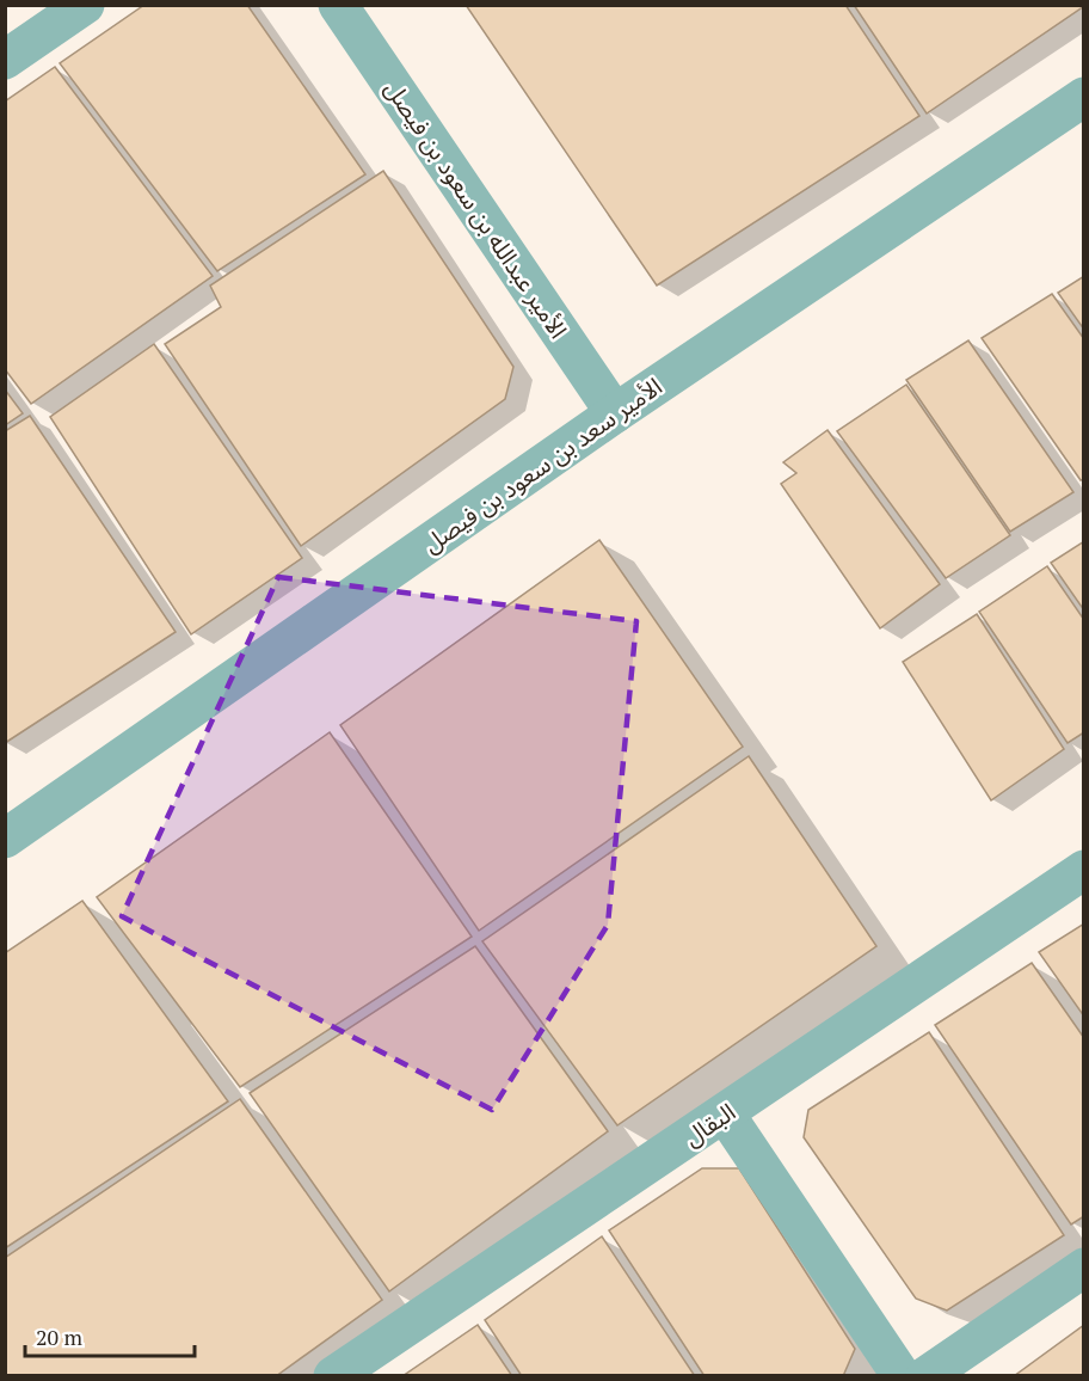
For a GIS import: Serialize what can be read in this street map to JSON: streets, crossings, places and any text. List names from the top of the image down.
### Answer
{
  "streets": {
    "street": ["الأمير عبدالله بن سعود بن فيصل", "الأمير سعد بن سعود بن فيصل", "البقال"]
  },
  "crossings": [
    ["الأمير عبدالله بن سعود بن فيصل", "الأمير سعد بن سعود بن فيصل"]
  ],
  "scale_bar": "20 m"
}
